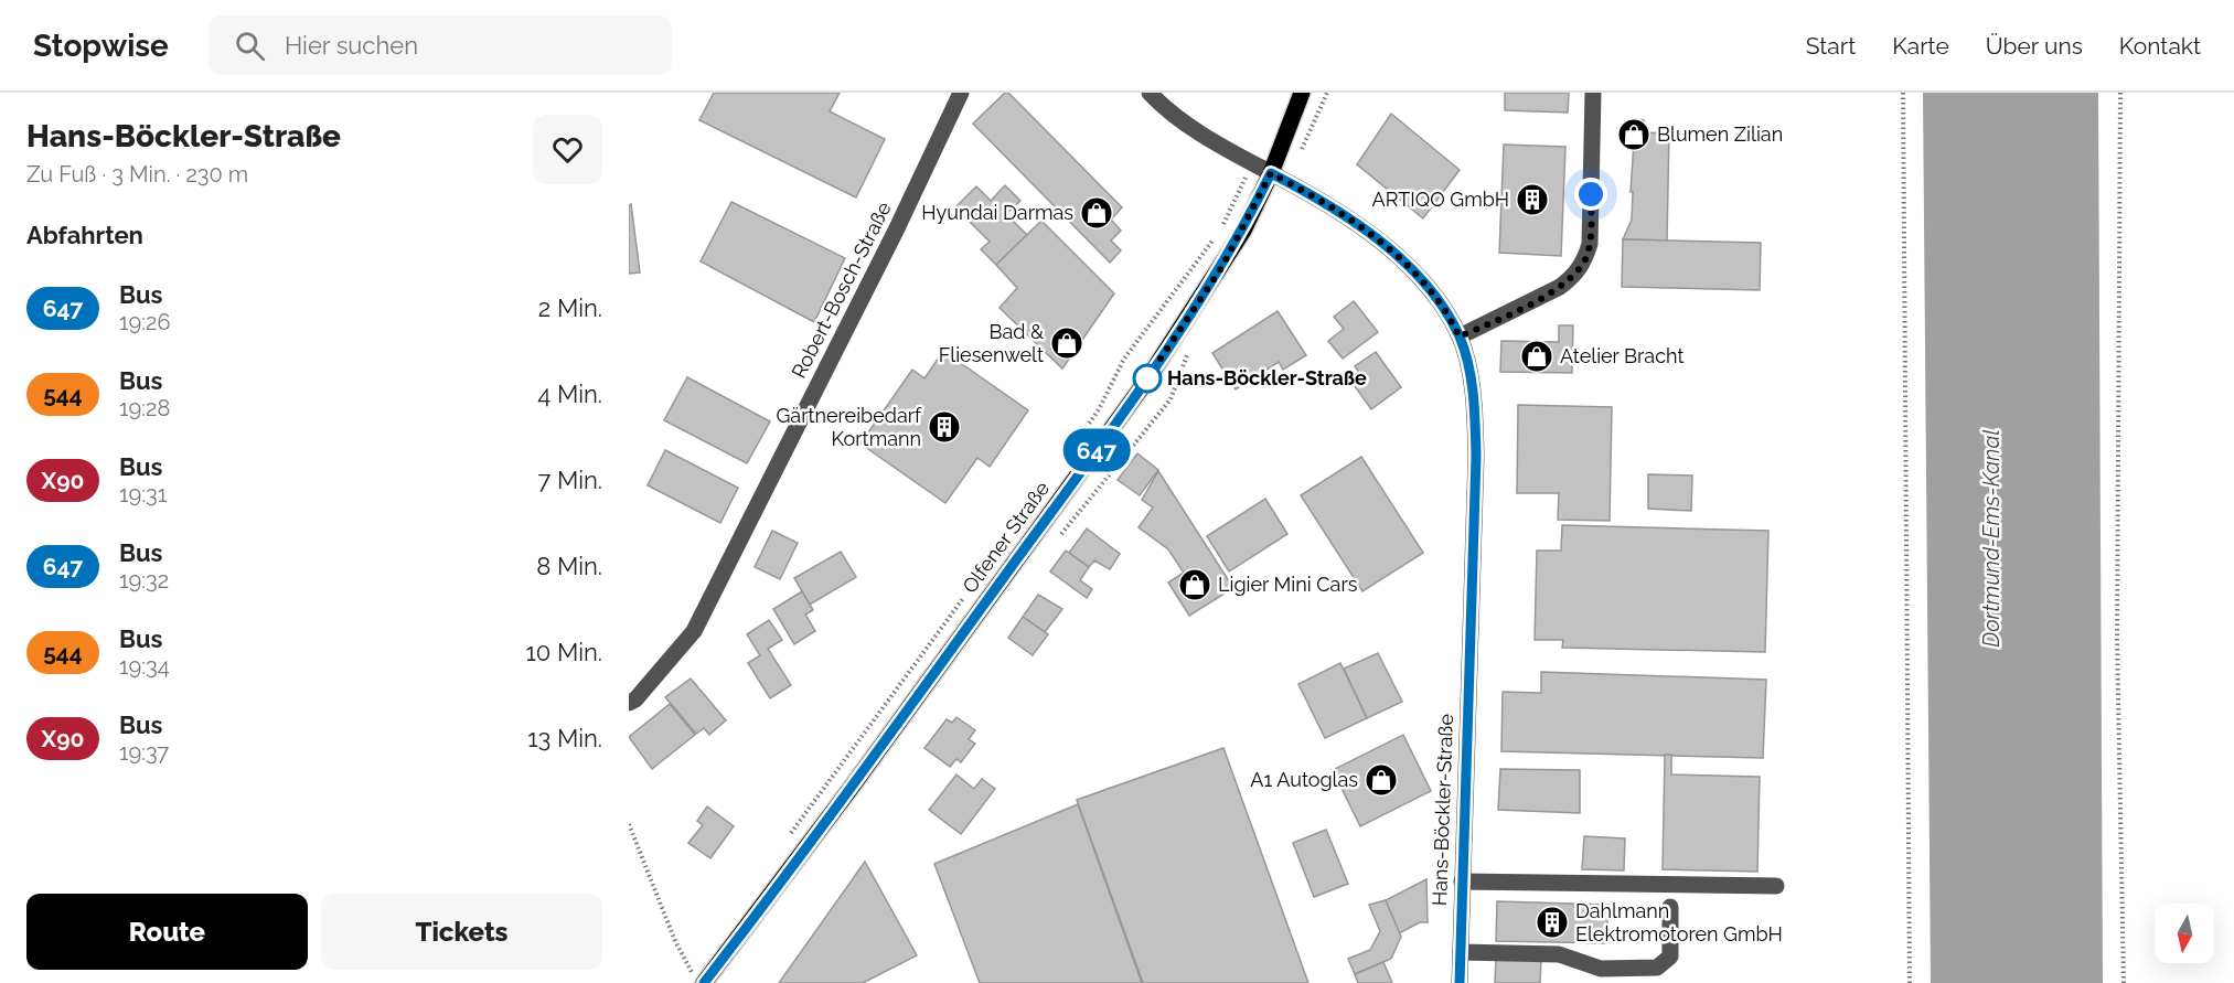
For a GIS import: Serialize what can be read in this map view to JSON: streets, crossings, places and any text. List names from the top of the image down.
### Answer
{
  "streets": {
    "main road": ["Olfener Straße"],
    "street": ["Robert-Bosch-Straße", "Hans-Böckler-Straße"]
  },
  "crossings": [
    ["Olfener Straße", "Hans-Böckler-Straße"]
  ],
  "water": ["Dortmund-Ems-Kanal"],
  "places": {
    "shop": [
      "Blumen Zilian",
      "Hyundai Darmas",
      "Bad & Fliesenwelt",
      "Atelier Bracht",
      "Ligier Mini Cars",
      "A1 Autoglas"
    ],
    "building": ["ARTIQO GmbH", "Gärtnereibedarf Kortmann", "Dahlmann Elektromotoren GmbH"],
    "other": ["Hans-Böckler-Straße"]
  },
  "lines": ["bus line 647"],
  "north": "bottom",
  "page": {
    "header": "Stopwise",
    "search": "Hier suchen",
    "nav": [
      "Start",
      "Karte",
      "Über uns",
      "Kontakt"
    ],
    "heading": [
      ["Hans-Böckler-Straße", "Zu Fuß · 3 Min. · 230 m"],
      "Abfahrten"
    ],
    "on_map": "647",
    "list": [
      {
        "mark": "647",
        "name": "Bus",
        "note": "19:26",
        "value": "2 Min."
      },
      {
        "mark": "544",
        "name": "Bus",
        "note": "19:28",
        "value": "4 Min."
      },
      {
        "mark": "X90",
        "name": "Bus",
        "note": "19:31",
        "value": "7 Min."
      },
      {
        "mark": "647",
        "name": "Bus",
        "note": "19:32",
        "value": "8 Min."
      },
      {
        "mark": "544",
        "name": "Bus",
        "note": "19:34",
        "value": "10 Min."
      },
      {
        "mark": "X90",
        "name": "Bus",
        "note": "19:37",
        "value": "13 Min."
      }
    ],
    "buttons": ["Route", "Tickets"]
  }
}
